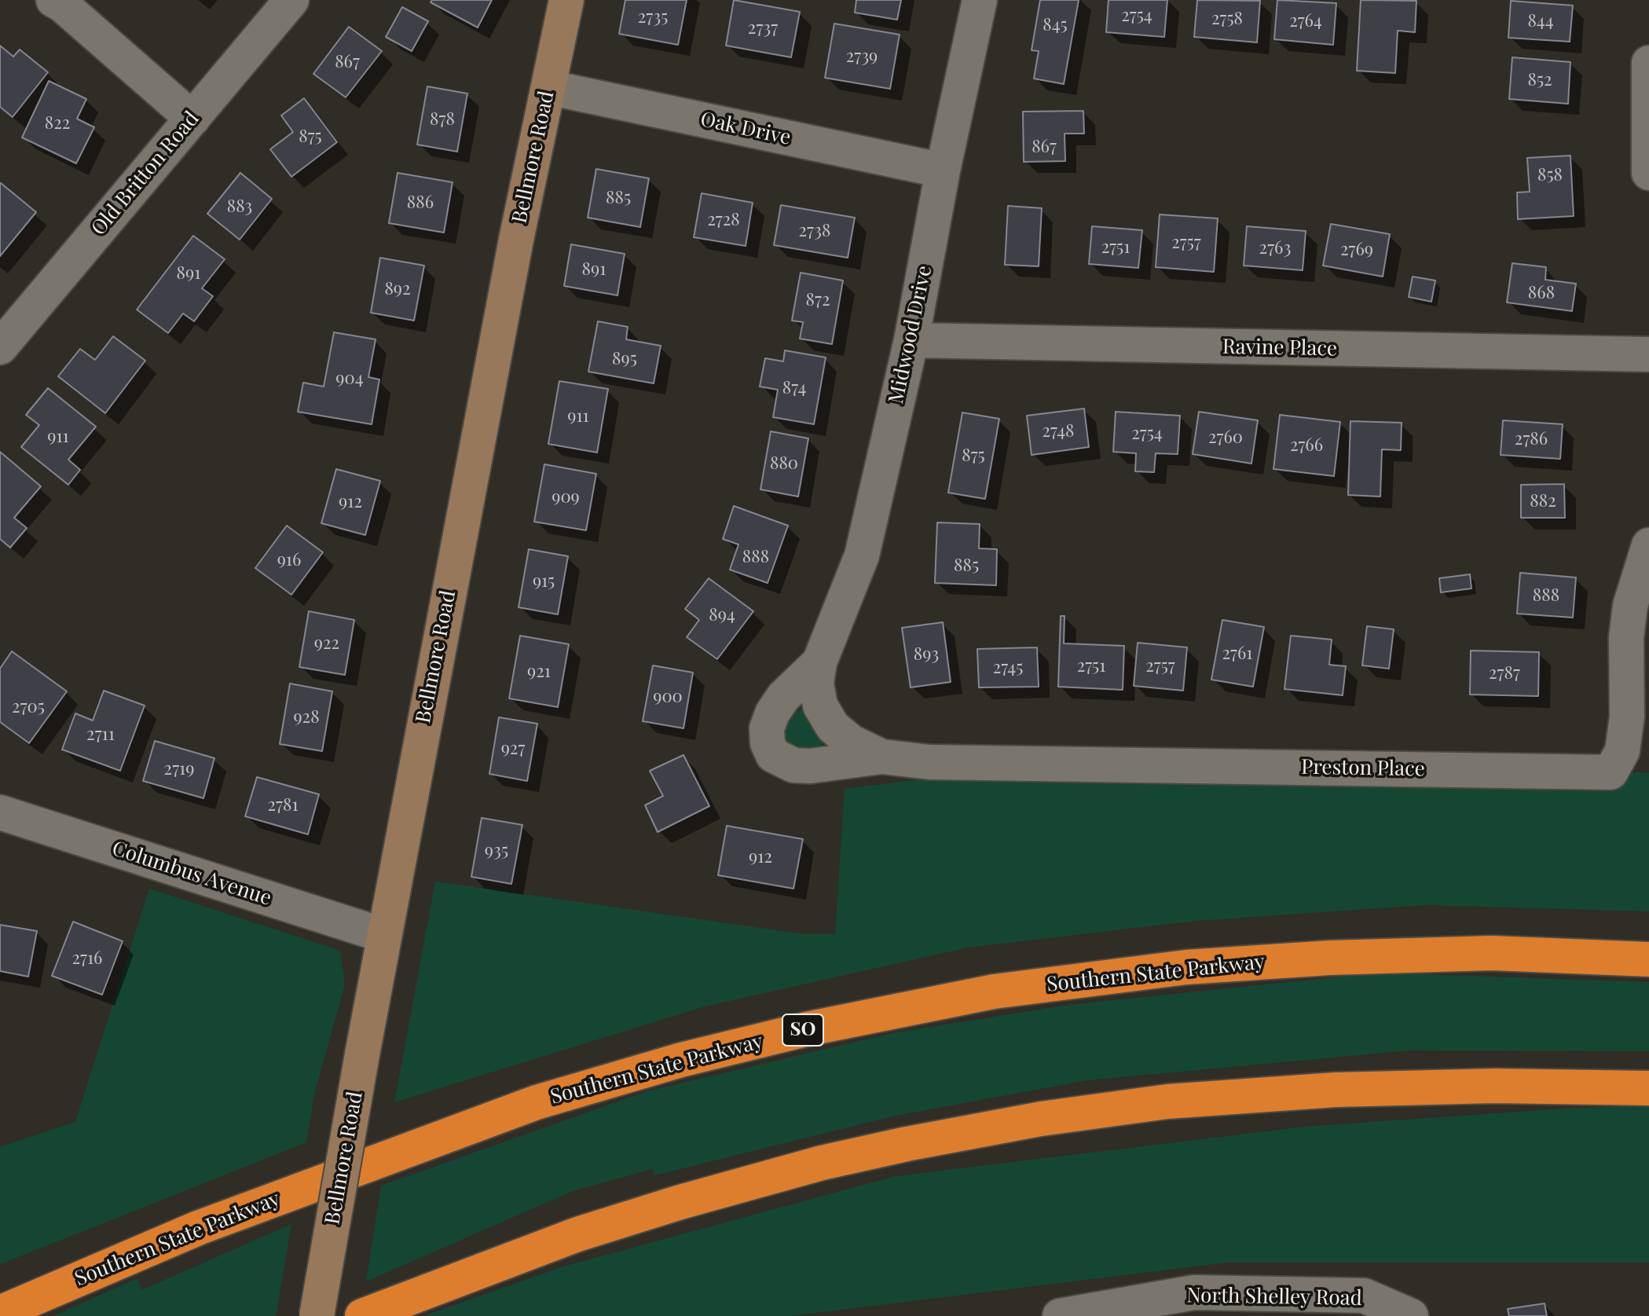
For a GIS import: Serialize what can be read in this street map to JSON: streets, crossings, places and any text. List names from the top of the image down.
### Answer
{
  "streets": {
    "highway": ["Southern State Parkway", "SO"],
    "main road": ["Bellmore Road"],
    "street": [
      "Oak Drive",
      "Old Britton Road",
      "Midwood Drive",
      "Ravine Place",
      "Preston Place",
      "Columbus Avenue",
      "North Shelley Road"
    ]
  },
  "crossings": [
    ["Oak Drive", "Bellmore Road"],
    ["Oak Drive", "Midwood Drive"],
    ["Bellmore Road", "Columbus Avenue"],
    ["Midwood Drive", "Ravine Place"],
    ["Midwood Drive", "Preston Place"]
  ],
  "house_numbers": [
    "2754",
    "2735",
    "2758",
    "2764",
    "844",
    "845",
    "2737",
    "2739",
    "867",
    "852",
    "878",
    "822",
    "875",
    "867",
    "858",
    "885",
    "886",
    "883",
    "2728",
    "2738",
    "2757",
    "2751",
    "2763",
    "2769",
    "891",
    "891",
    "892",
    "868",
    "872",
    "895",
    "904",
    "874",
    "911",
    "2748",
    "2754",
    "911",
    "2760",
    "2786",
    "2766",
    "875",
    "880",
    "909",
    "882",
    "912",
    "888",
    "916",
    "885",
    "915",
    "888",
    "894",
    "922",
    "2761",
    "893",
    "2751",
    "2757",
    "2745",
    "921",
    "2787",
    "900",
    "2705",
    "928",
    "2711",
    "927",
    "2719",
    "2781",
    "935",
    "912",
    "2716"
  ]
}
